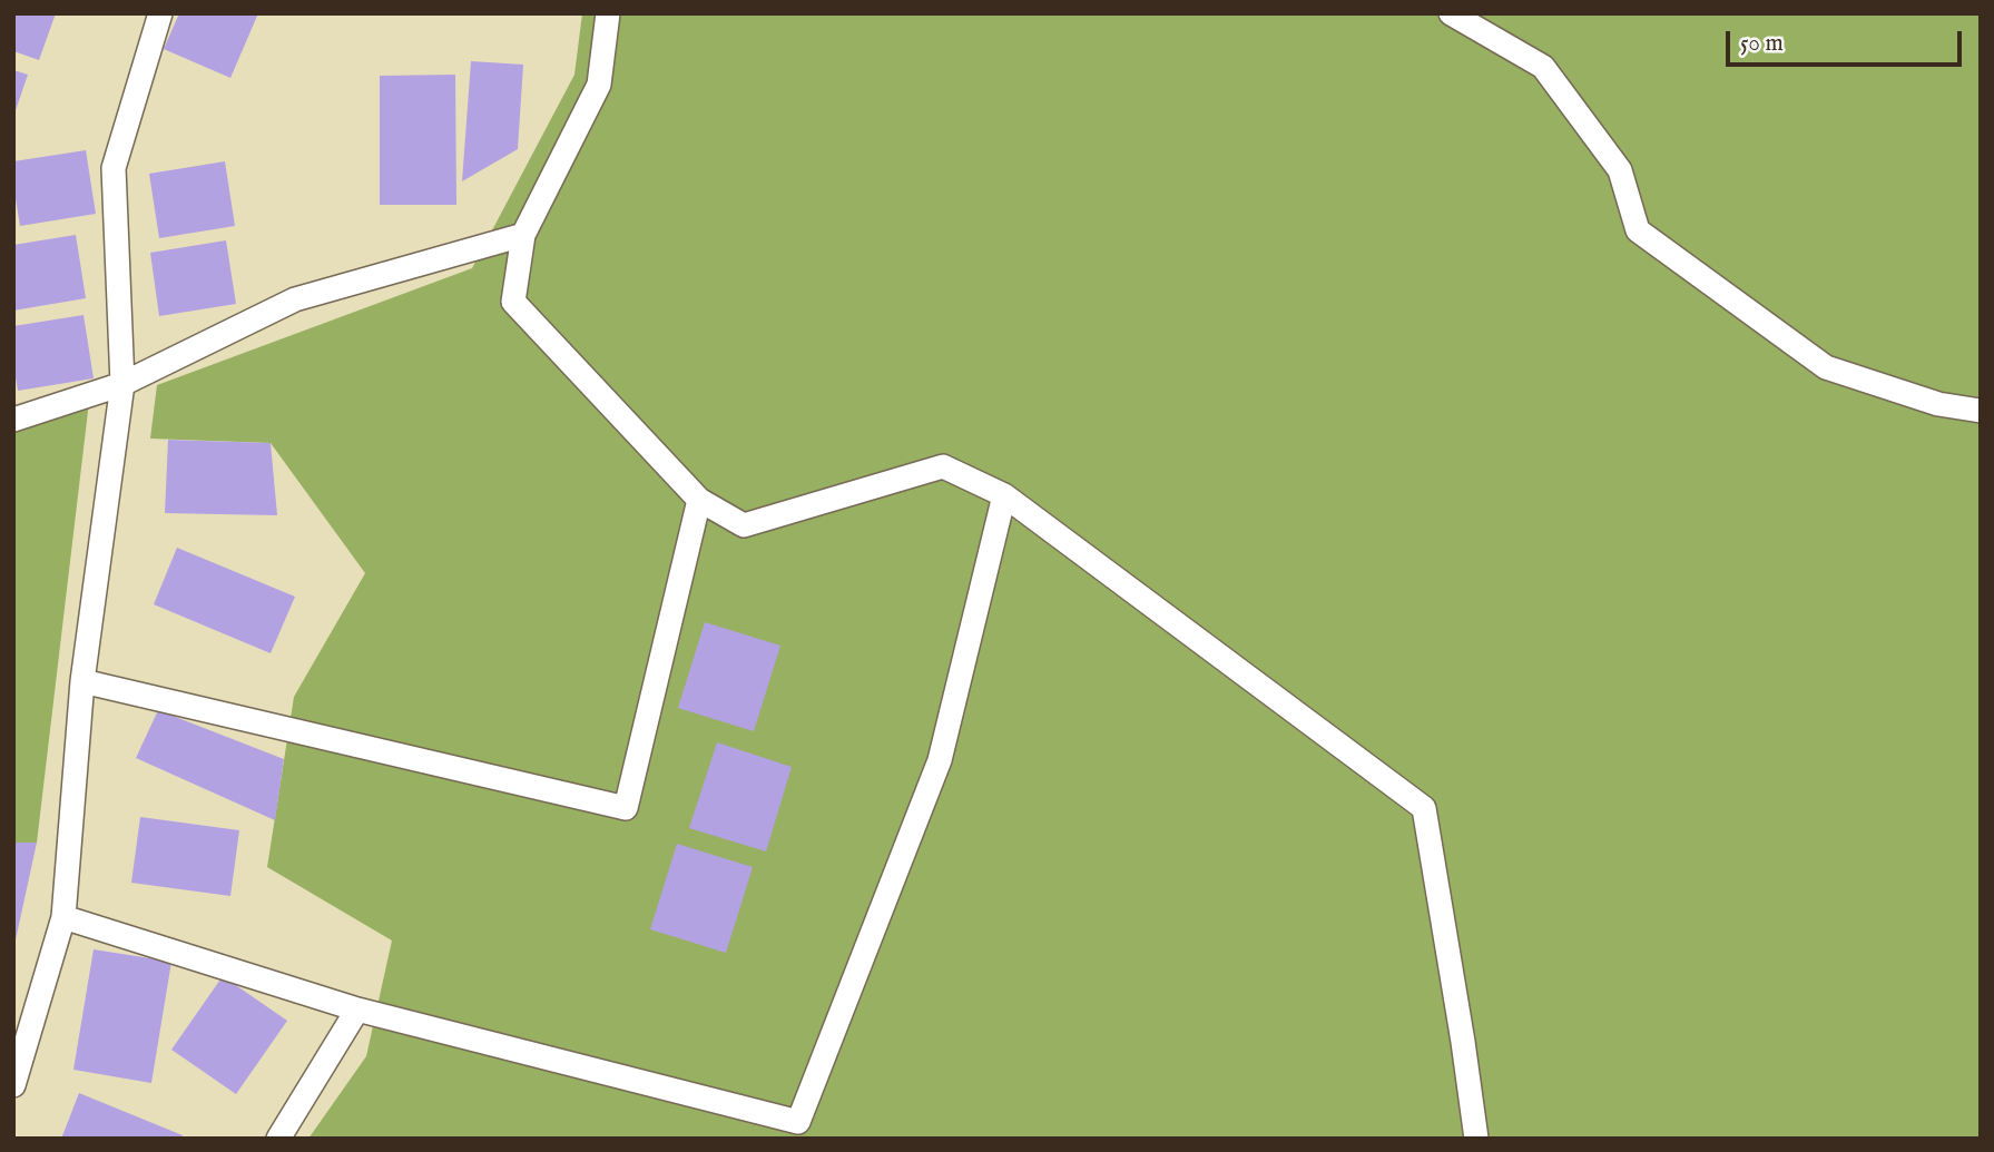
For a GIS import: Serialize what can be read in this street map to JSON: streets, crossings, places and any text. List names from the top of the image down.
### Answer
{
  "scale_bar": "50 m"
}
